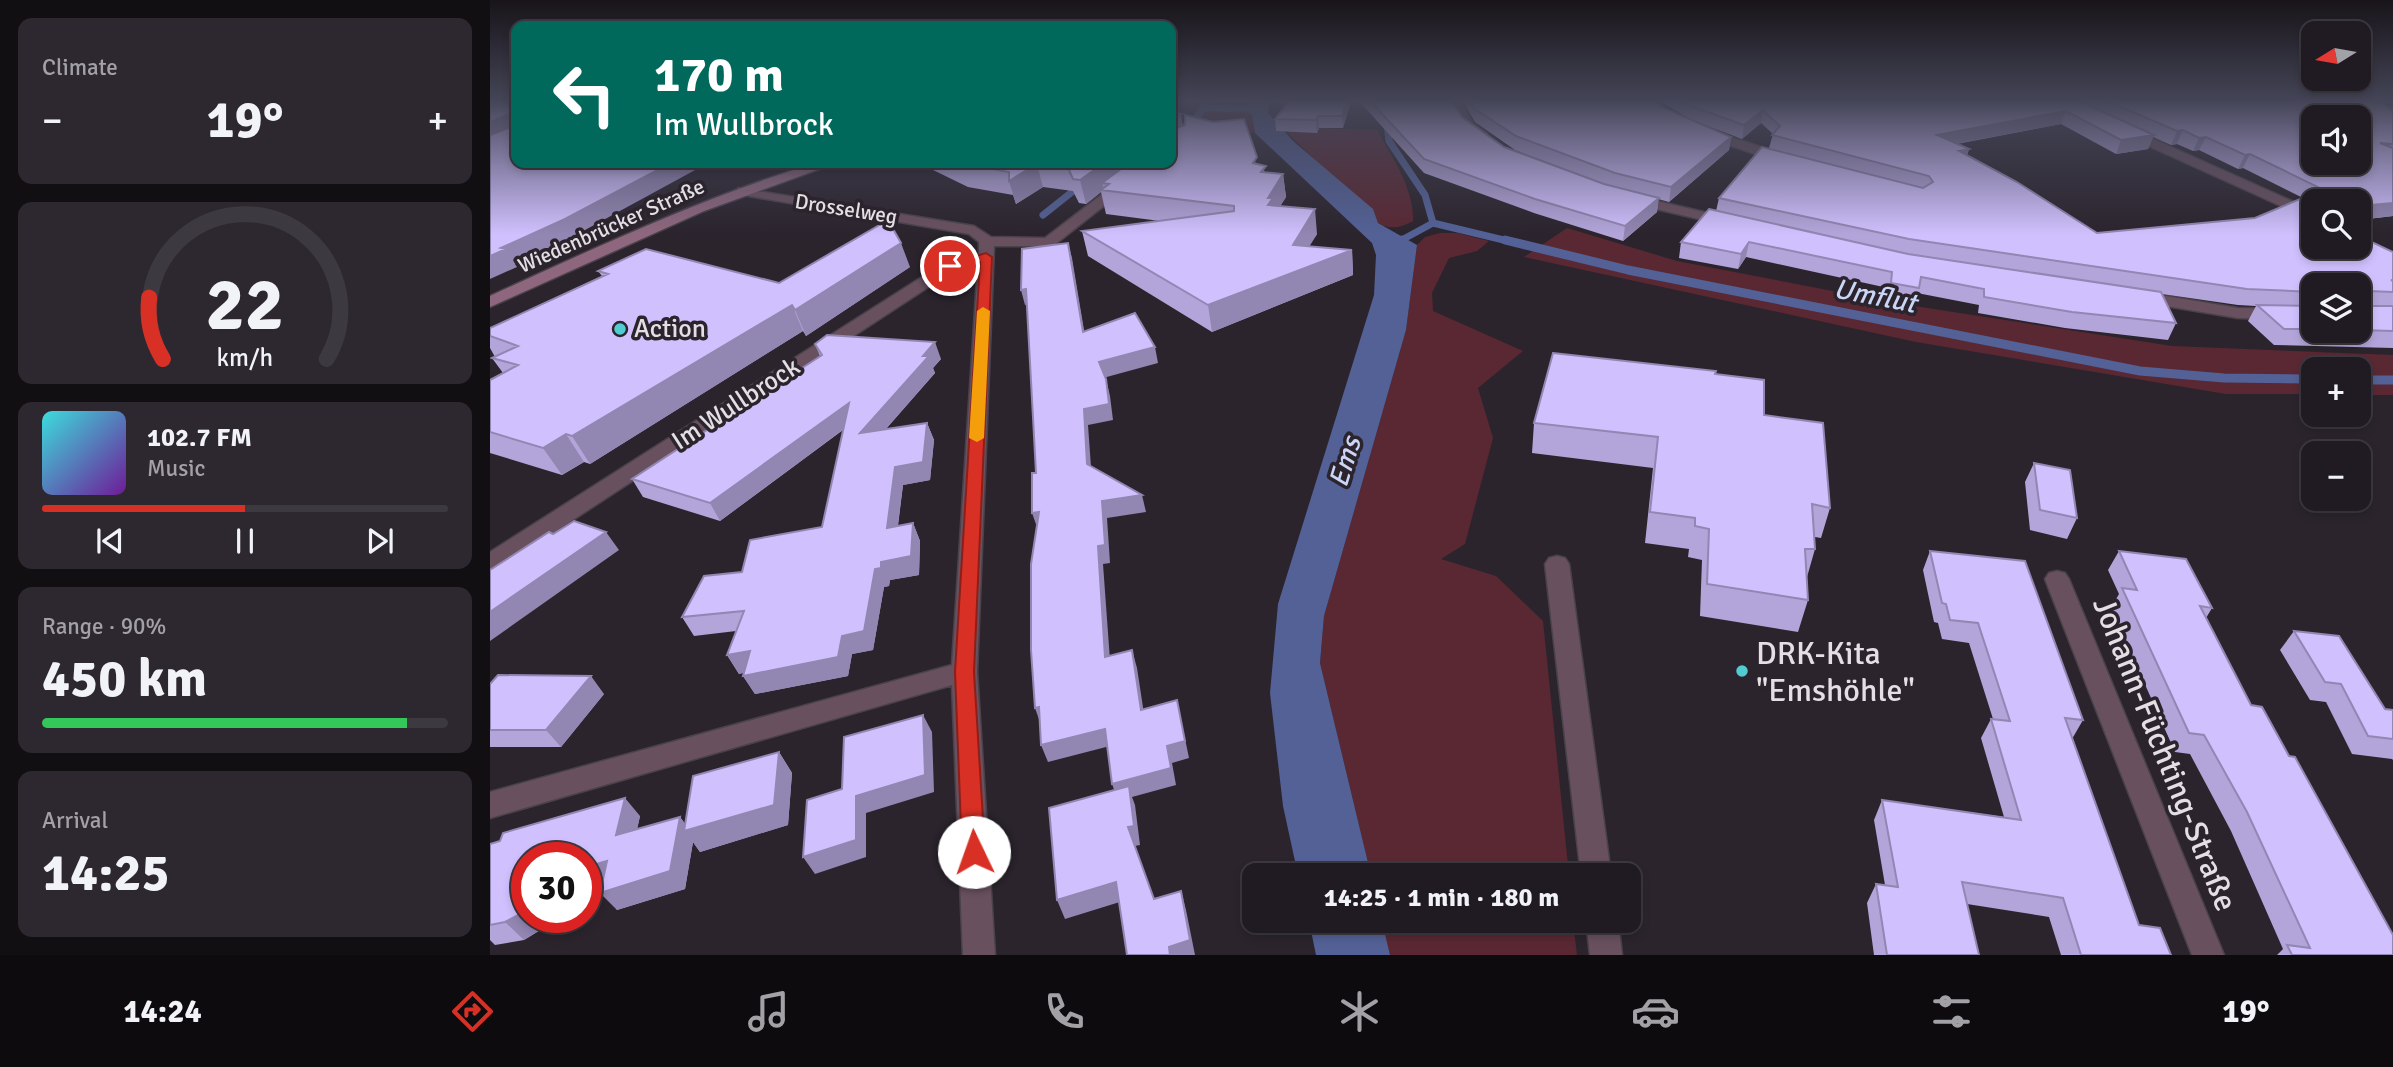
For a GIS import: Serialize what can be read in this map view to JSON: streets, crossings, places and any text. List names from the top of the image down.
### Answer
{
  "streets": {
    "main road": ["Wiedenbrücker Straße"],
    "street": ["Drosselweg", "Im Wullbrock", "Johann-Füchting-Straße"]
  },
  "crossings": [
    ["Drosselweg", "Wiedenbrücker Straße"],
    ["Drosselweg", "Im Wullbrock"]
  ],
  "water": ["Umflut", "Ems"],
  "places": ["Action", "DRK-Kita \"Emshöhle\""],
  "north": "left",
  "page": {
    "tile": [
      "Climate",
      ["Range · 90%", "450 km"],
      ["Arrival", "14:25"]
    ],
    "map_buttons": ["+", "−"],
    "turn": ["170 m", "Im Wullbrock"],
    "heat": ["−", "19°", "+"],
    "song": ["102.7 FM", "Music"],
    "limit": "30",
    "trip": "14:25 · 1 min · 180 m",
    "tabs": ["14:24", "19°"],
    "gauge": ["22", "km/h"]
  }
}
